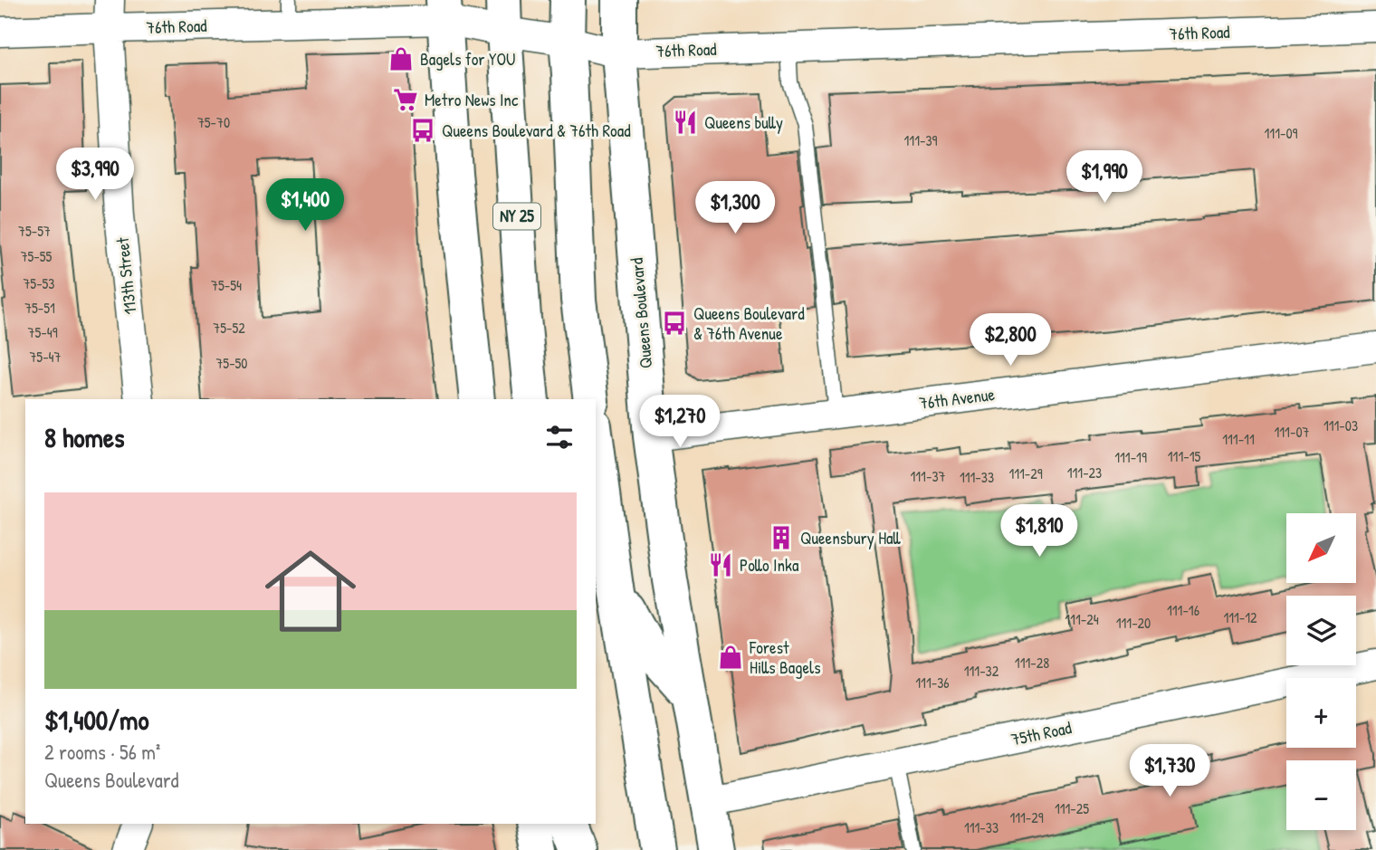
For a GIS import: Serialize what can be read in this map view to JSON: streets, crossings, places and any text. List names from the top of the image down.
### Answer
{
  "streets": {
    "main road": ["NY 25", "Queens Boulevard"],
    "street": [
      "76th Road",
      "113th Street",
      "76th Avenue",
      "75th Road"
    ]
  },
  "crossings": [
    ["76th Road", "NY 25"],
    ["76th Road", "113th Street"],
    ["76th Road", "Queens Boulevard"],
    ["Queens Boulevard", "76th Avenue"],
    ["Queens Boulevard", "75th Road"]
  ],
  "places": {
    "shop": ["Bagels for YOU", "Forest Hills Bagels"],
    "supermarket": ["Metro News Inc"],
    "restaurant": ["Queens bully", "Pollo Inka"],
    "bus stop": ["Queens Boulevard & 76th Road", "Queens Boulevard & 76th Avenue"],
    "building": ["Queensbury Hall"]
  },
  "house_numbers": [
    "75-70",
    "111-09",
    "111-39",
    "75-57",
    "75-55",
    "75-53",
    "75-54",
    "75-51",
    "75-52",
    "75-49",
    "75-47",
    "75-50",
    "111-03",
    "111-07",
    "111-11",
    "111-15",
    "111-19",
    "111-23",
    "111-29",
    "111-37",
    "111-33",
    "111-16",
    "111-12",
    "111-24",
    "111-20",
    "111-28",
    "111-32",
    "111-36",
    "111-25",
    "111-29",
    "111-33"
  ],
  "north": "bottom left",
  "page": {
    "price": [
      "$3,990",
      "$1,990",
      "$1,400",
      "$1,300",
      "$2,800",
      "$1,270",
      "$1,810",
      "$1,730"
    ],
    "heading": "8 homes",
    "list": [
      {
        "name": "$1,400/mo",
        "note": "2 rooms · 56 m² · Queens Boulevard"
      }
    ],
    "map_buttons": ["+", "−"]
  }
}
